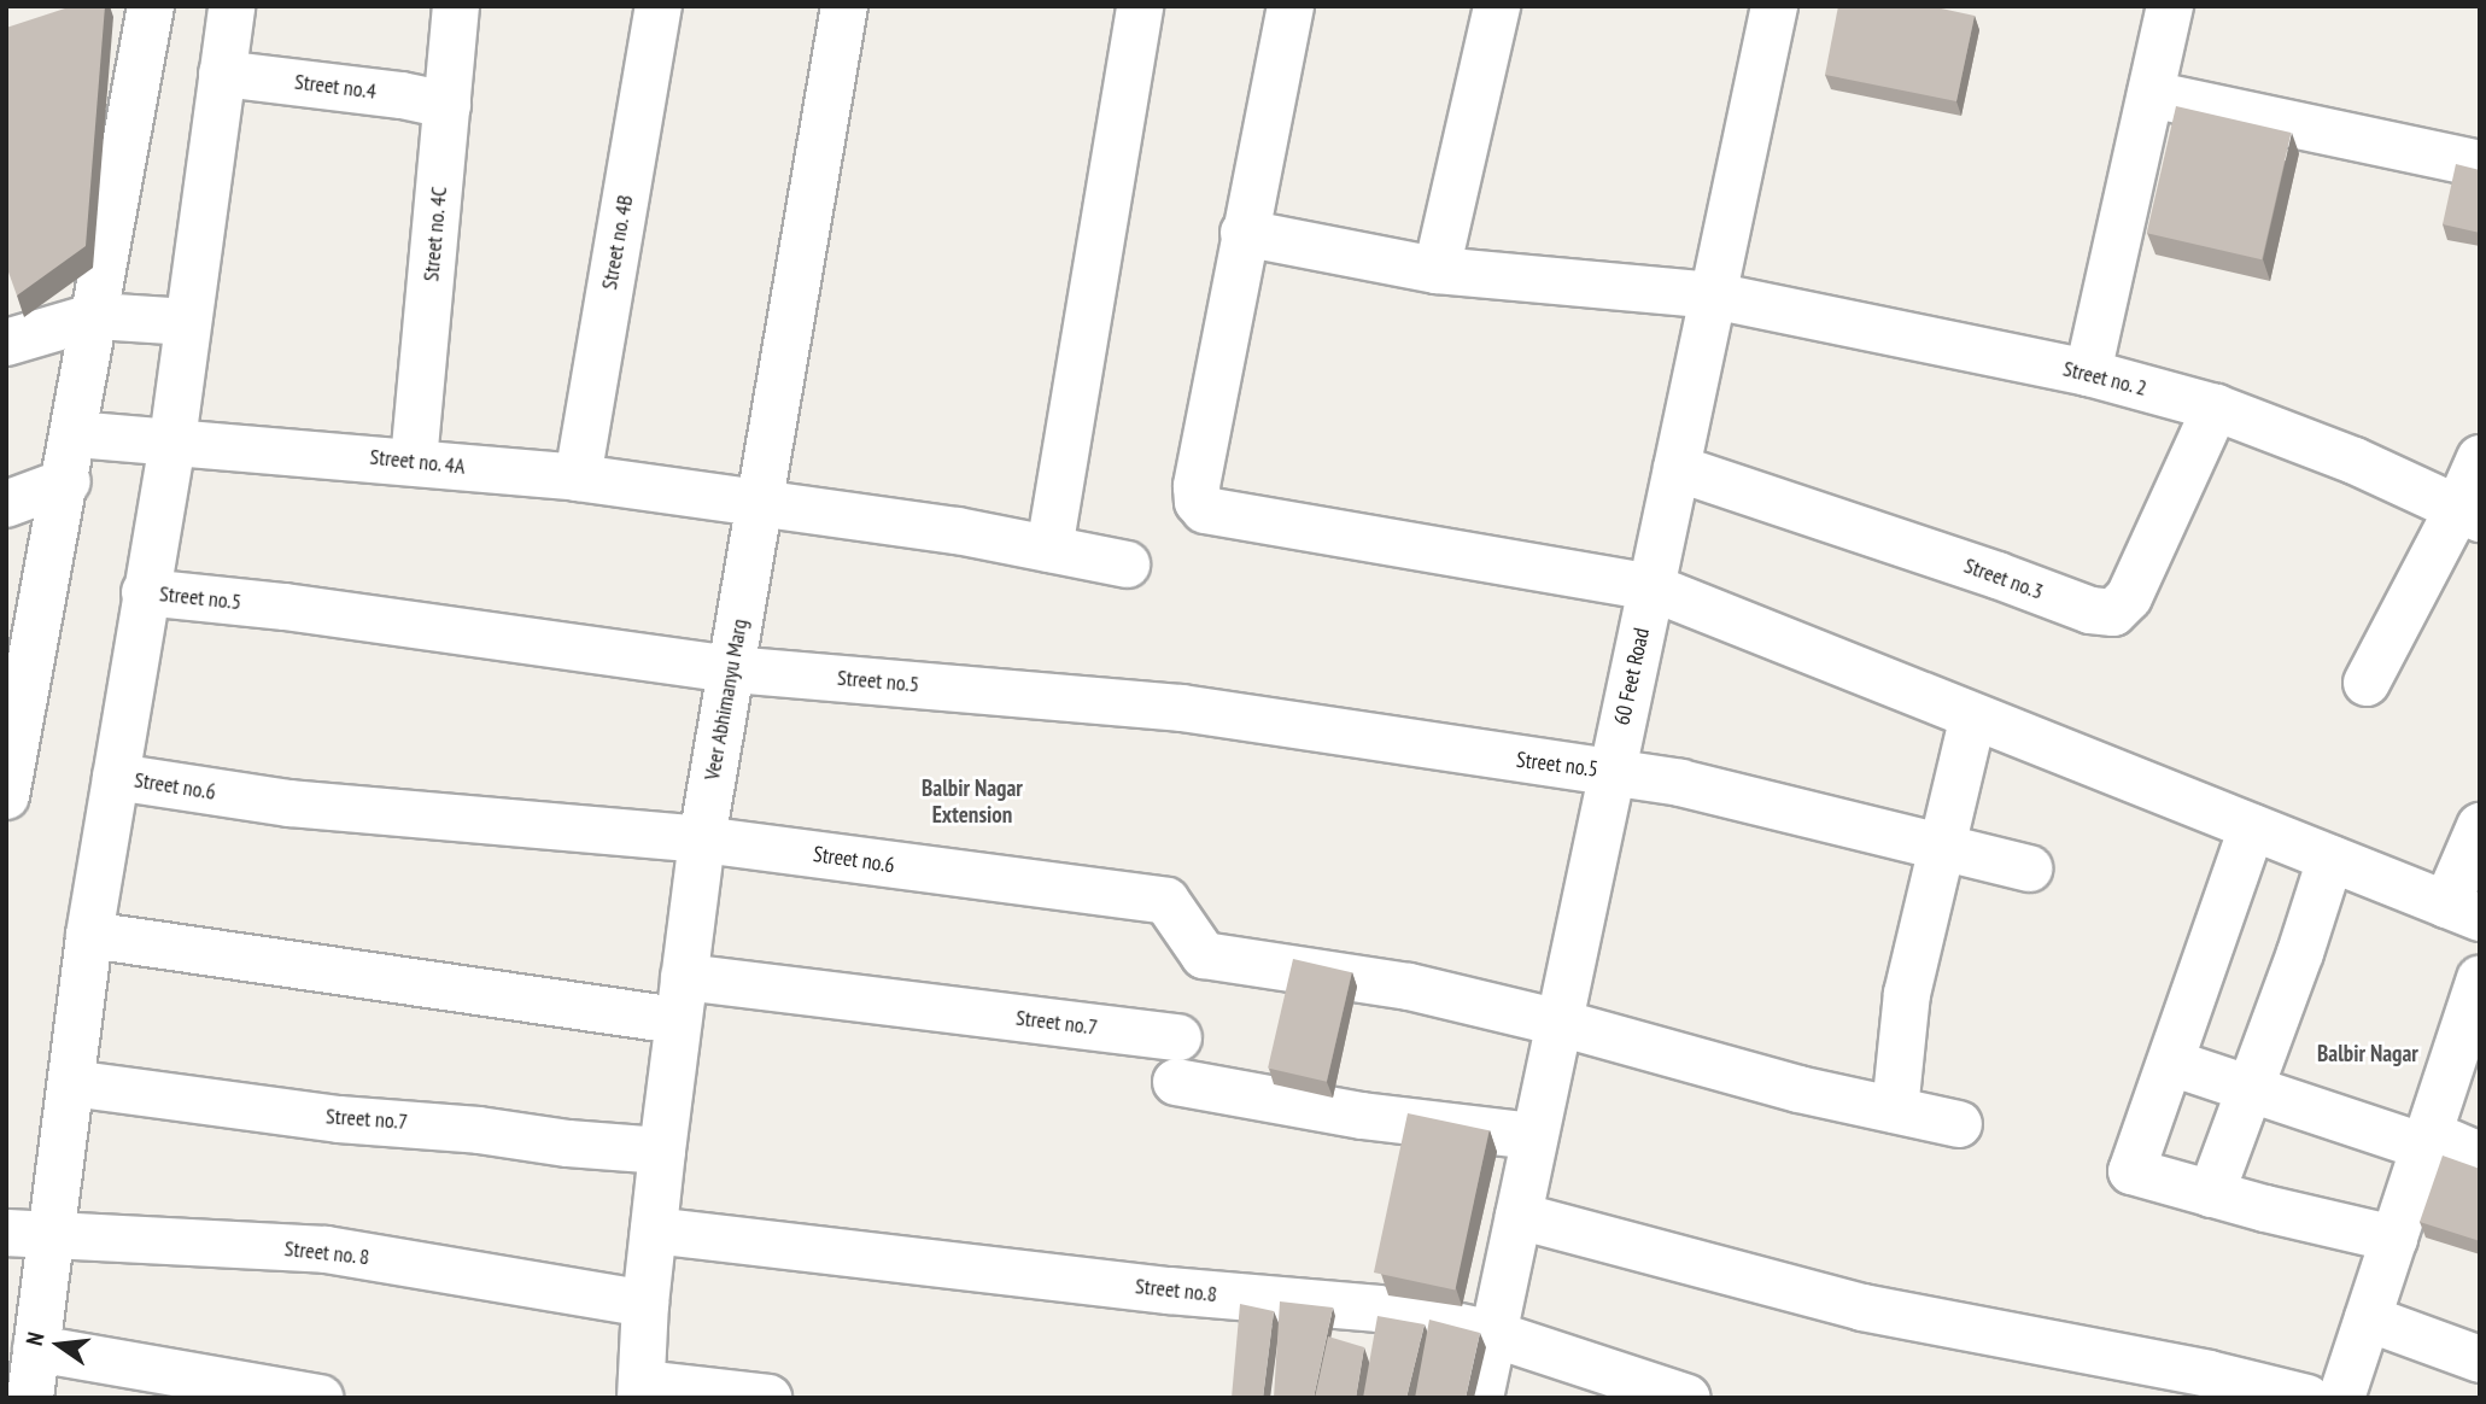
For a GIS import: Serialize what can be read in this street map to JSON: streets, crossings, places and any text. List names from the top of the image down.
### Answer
{
  "streets": {
    "street": [
      "Street no.4",
      "Street no. 4C",
      "Street no. 4B",
      "Street no. 2",
      "Street no. 4A",
      "Street no.3",
      "Street no.5",
      "60 Feet Road",
      "Veer Abhimanyu Marg",
      "Street no.6",
      "Street no.7",
      "Street no. 8",
      "Street no.8"
    ]
  },
  "crossings": [
    ["Street no.4", "Street no. 4C"],
    ["Street no. 4C", "Street no. 4A"],
    ["Street no. 4B", "Street no. 4A"],
    ["Street no. 2", "Street no.3"],
    ["Street no. 2", "60 Feet Road"],
    ["Street no. 4A", "Veer Abhimanyu Marg"],
    ["Street no.3", "60 Feet Road"],
    ["Street no.5", "60 Feet Road"],
    ["Street no.5", "Veer Abhimanyu Marg"],
    ["60 Feet Road", "Street no.6"],
    ["60 Feet Road", "Street no.7"],
    ["60 Feet Road", "Street no.8"],
    ["Veer Abhimanyu Marg", "Street no.6"],
    ["Veer Abhimanyu Marg", "Street no.7"],
    ["Veer Abhimanyu Marg", "Street no. 8"],
    ["Veer Abhimanyu Marg", "Street no.8"]
  ],
  "districts": ["Balbir Nagar Extension", "Balbir Nagar"],
  "north": "left"
}
